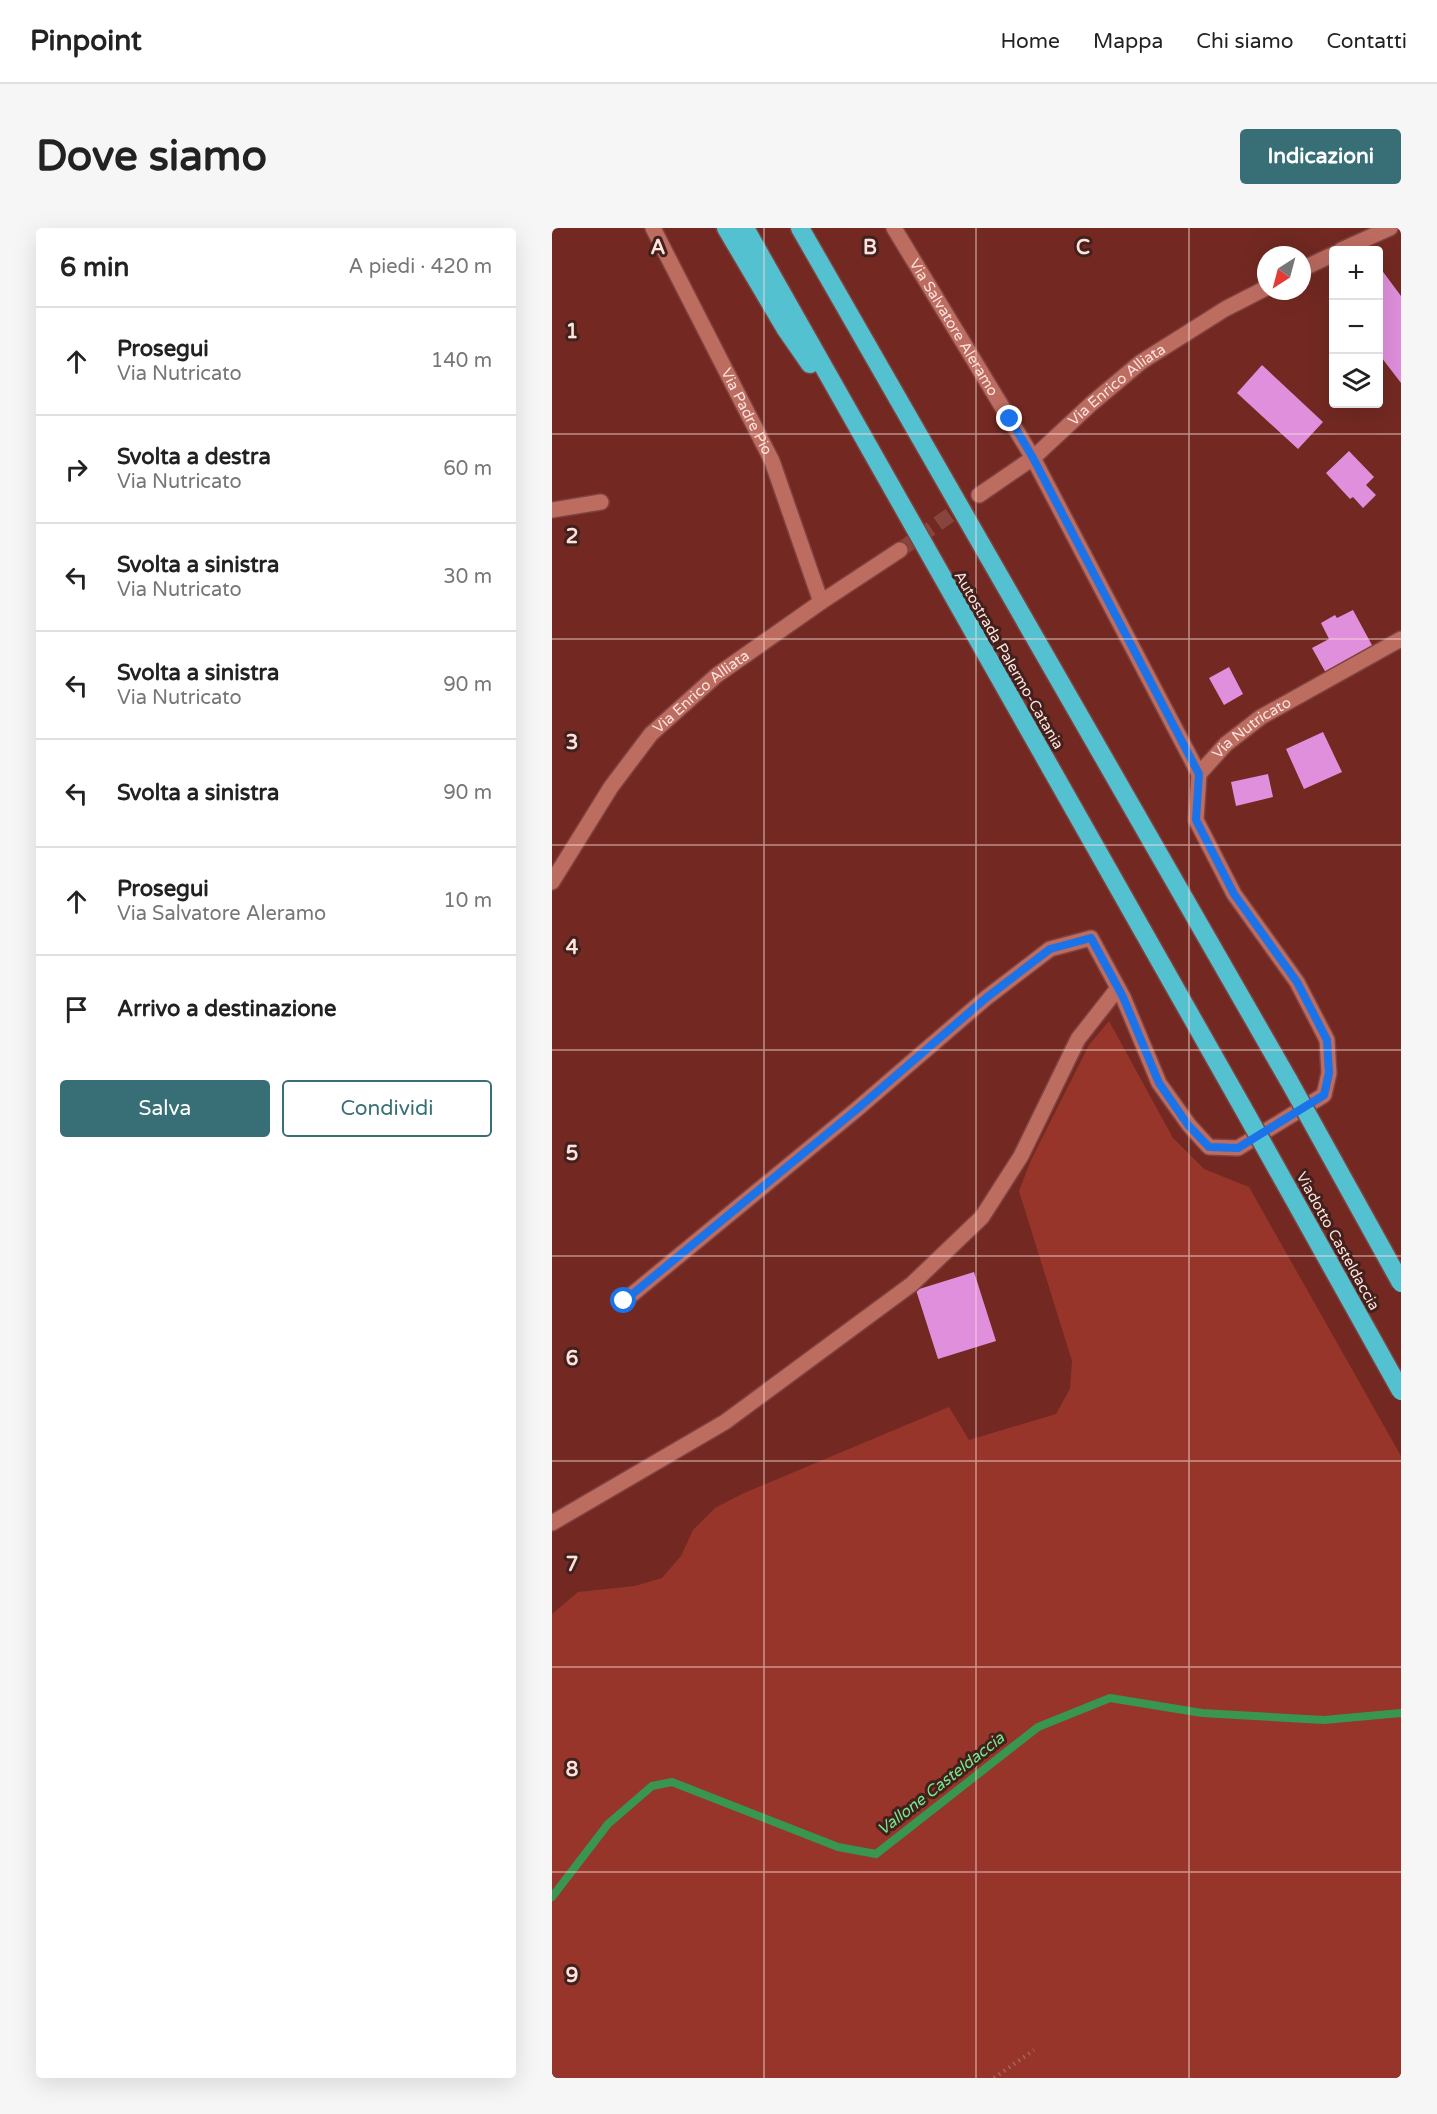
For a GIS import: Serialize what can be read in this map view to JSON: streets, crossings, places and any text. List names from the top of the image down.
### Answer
{
  "streets": {
    "highway": ["Autostrada Palermo-Catania", "Viadotto Casteldaccia"],
    "street": [
      "Via Salvatore Aleramo",
      "Via Enrico Alliata",
      "Via Padre Pio",
      "Via Nutricato"
    ]
  },
  "crossings": [
    ["Via Salvatore Aleramo", "Via Enrico Alliata"],
    ["Via Salvatore Aleramo", "Via Nutricato"],
    ["Via Enrico Alliata", "Via Padre Pio"],
    ["Autostrada Palermo-Catania", "Viadotto Casteldaccia"]
  ],
  "water": ["Vallone Casteldaccia"],
  "north": "bottom left",
  "page": {
    "header": "Pinpoint",
    "nav": [
      "Home",
      "Mappa",
      "Chi siamo",
      "Contatti"
    ],
    "buttons": [
      "Indicazioni",
      ["Salva", "Condividi"]
    ],
    "title": "Dove siamo",
    "heading": ["6 min", "A piedi · 420 m"],
    "map_buttons": ["+", "−"],
    "list": [
      ["Prosegui", "Via Nutricato", "140 m"],
      ["Svolta a destra", "Via Nutricato", "60 m"],
      ["Svolta a sinistra", "Via Nutricato", "30 m"],
      ["Svolta a sinistra", "Via Nutricato", "90 m"],
      ["Svolta a sinistra", "90 m"],
      ["Prosegui", "Via Salvatore Aleramo", "10 m"],
      "Arrivo a destinazione"
    ]
  },
  "grid": {
    "columns": ["A", "B", "C"],
    "rows": [
      "1",
      "2",
      "3",
      "4",
      "5",
      "6",
      "7",
      "8",
      "9"
    ]
  }
}
